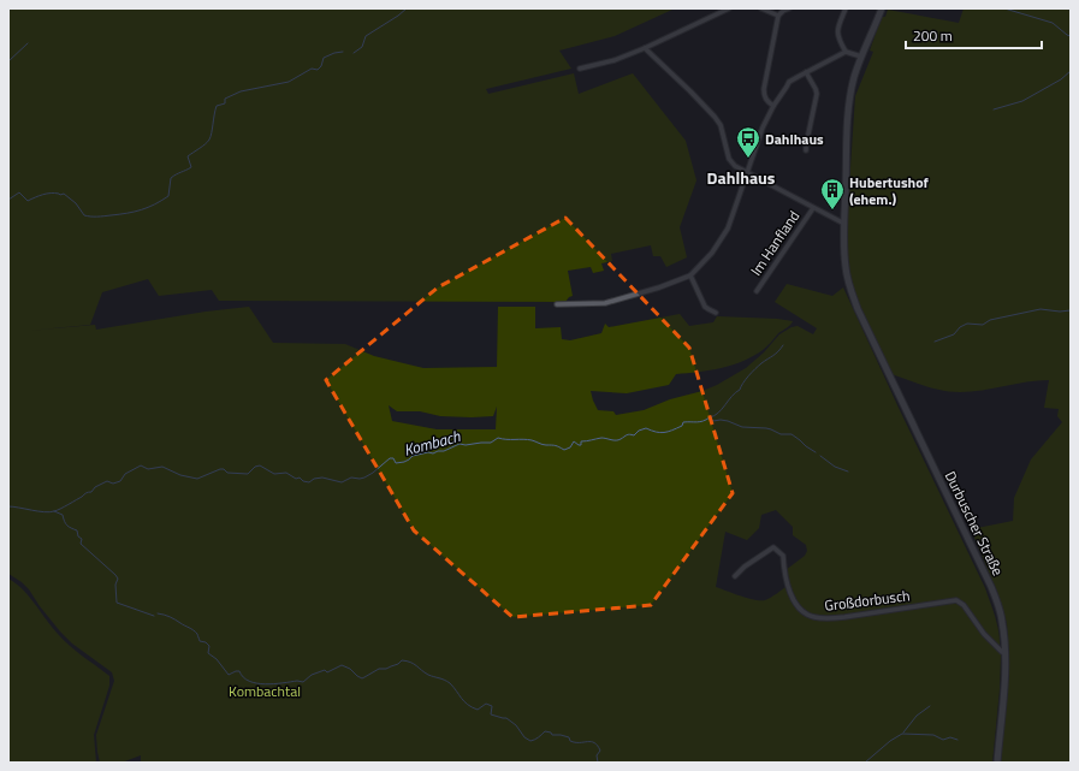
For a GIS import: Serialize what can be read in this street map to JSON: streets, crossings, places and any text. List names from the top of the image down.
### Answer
{
  "streets": {
    "main road": ["Durbuscher Straße"],
    "street": ["Im Hanfland", "Großdorbusch"]
  },
  "crossings": [
    ["Durbuscher Straße", "Großdorbusch"]
  ],
  "districts": ["Dahlhaus"],
  "water": ["Kombach"],
  "parks": ["Kombachtal"],
  "places": {
    "bus stop": ["Dahlhaus"],
    "building": ["Hubertushof (ehem.)"]
  },
  "scale_bar": "200 m"
}
